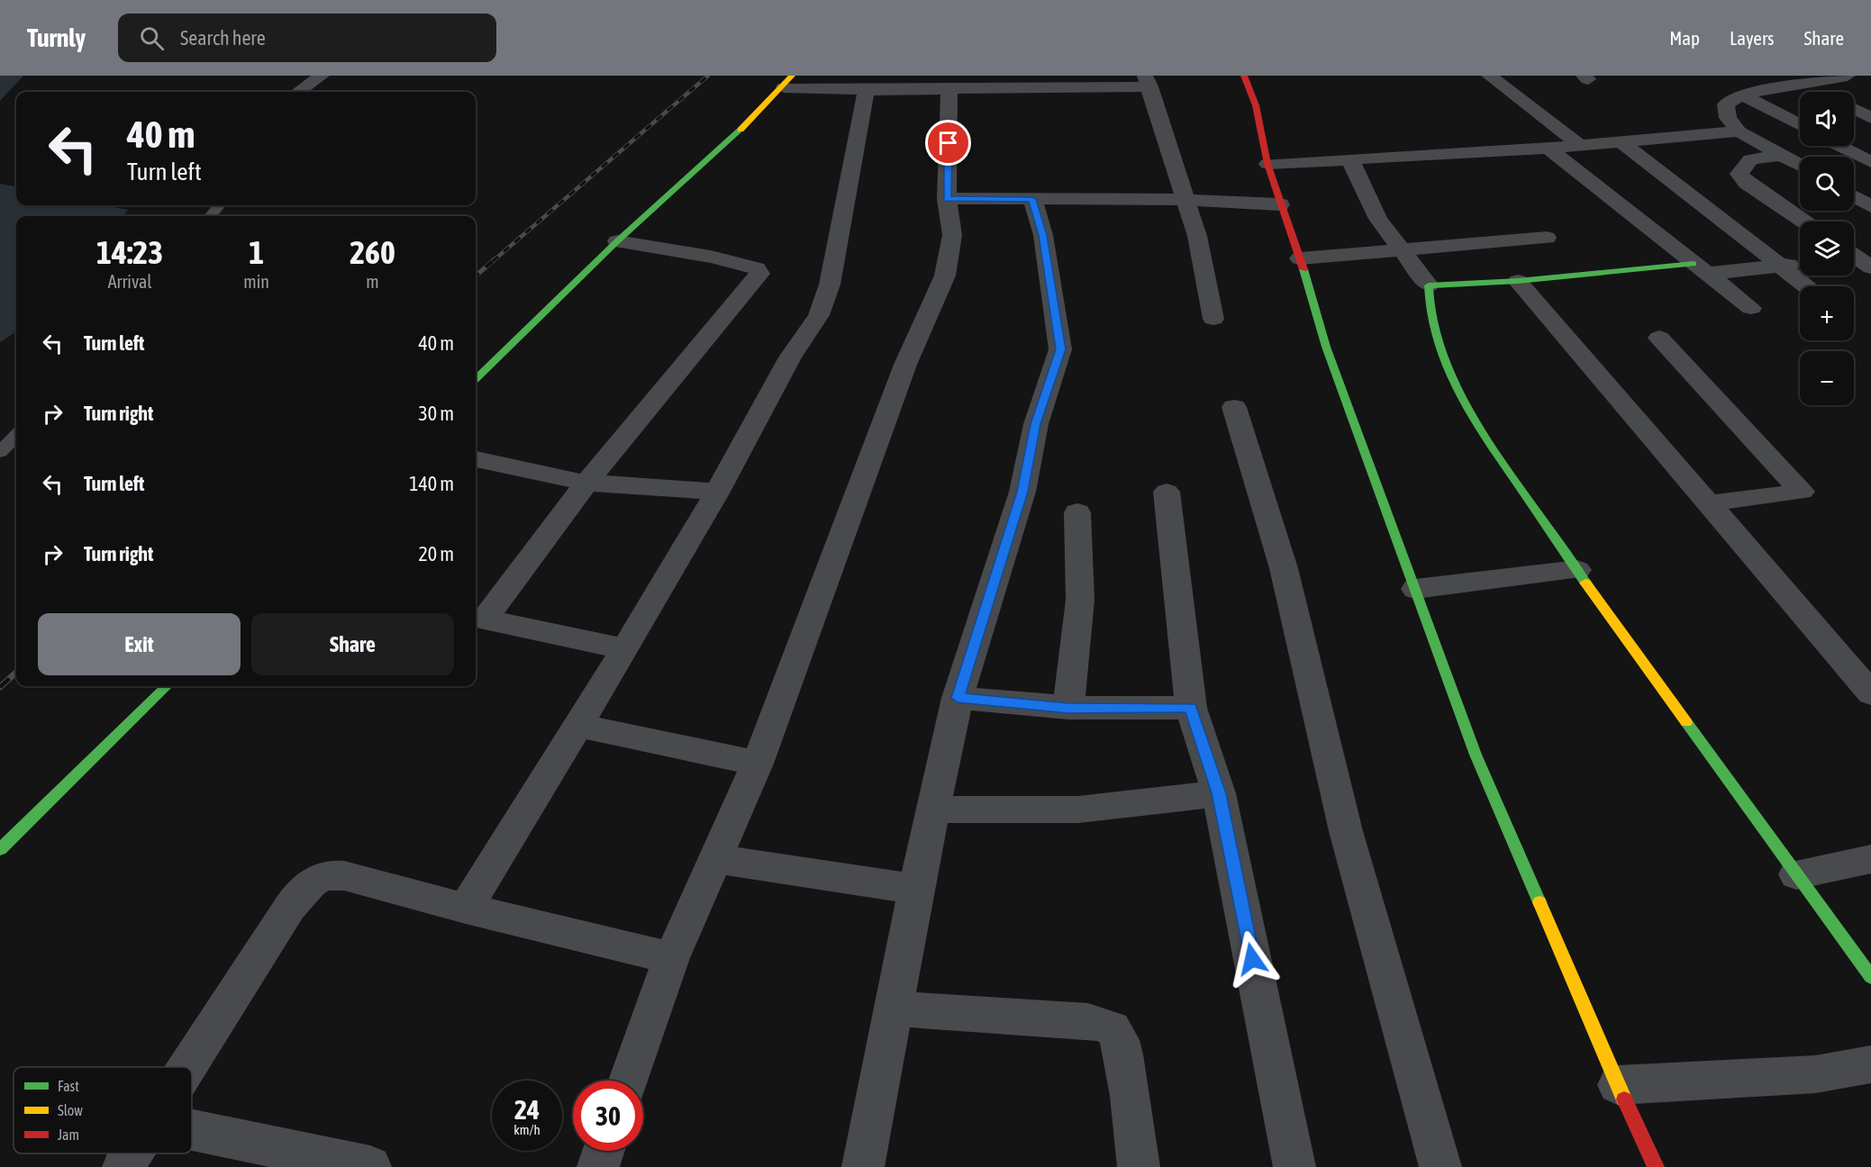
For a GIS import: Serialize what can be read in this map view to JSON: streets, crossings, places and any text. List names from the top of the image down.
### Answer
{
  "legend": ["Fast", "Slow", "Jam"],
  "page": {
    "header": "Turnly",
    "search": "Search here",
    "nav": ["Map", "Layers", "Share"],
    "map_buttons": ["+", "−"],
    "turn": ["40 m", "Turn left"],
    "eta": [
      "14:23",
      "Arrival",
      "1",
      "min",
      "260",
      "m"
    ],
    "list": [
      {
        "name": "Turn left",
        "value": "40 m"
      },
      {
        "name": "Turn right",
        "value": "30 m"
      },
      {
        "name": "Turn left",
        "value": "140 m"
      },
      {
        "name": "Turn right",
        "value": "20 m"
      }
    ],
    "buttons": ["Exit", "Share"],
    "speed": "24 km/h",
    "limit": "30"
  }
}
